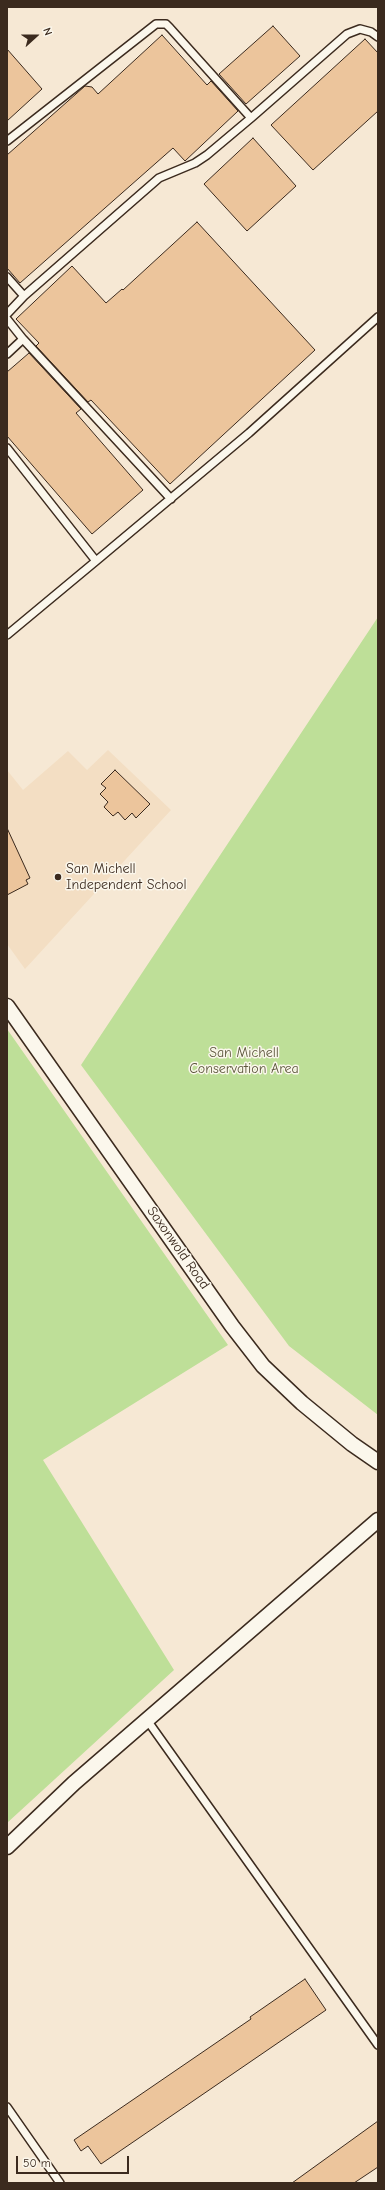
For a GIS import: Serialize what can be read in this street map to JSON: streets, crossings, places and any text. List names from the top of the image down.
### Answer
{
  "streets": {
    "street": ["Saxonwold Road"]
  },
  "parks": ["San Michell Conservation Area"],
  "places": ["San Michell Independent School"],
  "scale_bar": "50 m",
  "north": "right"
}
